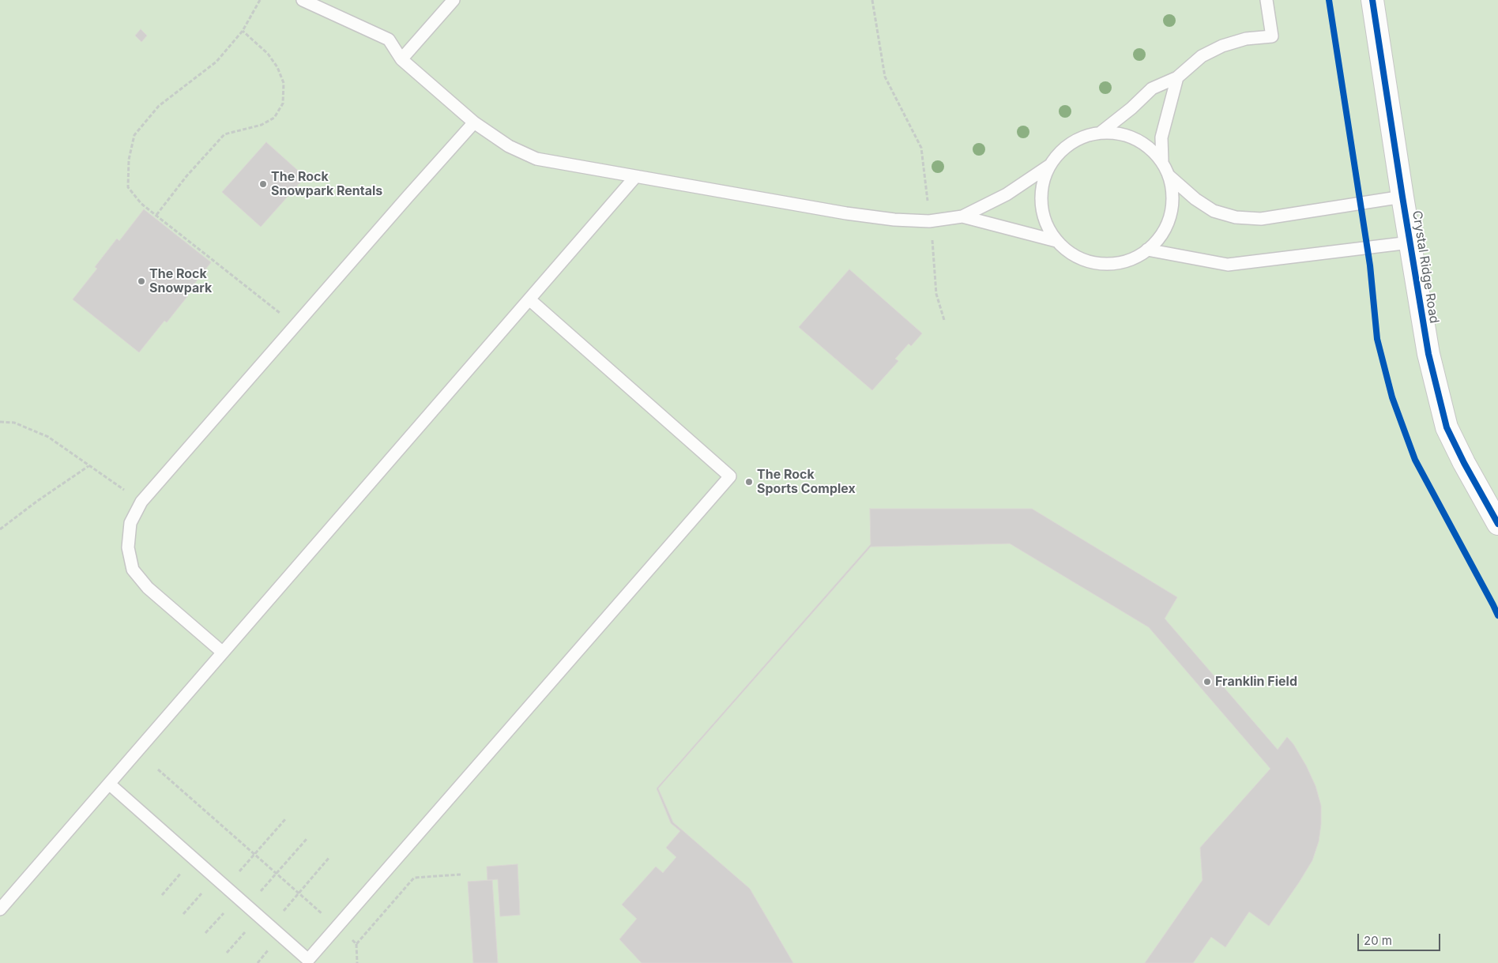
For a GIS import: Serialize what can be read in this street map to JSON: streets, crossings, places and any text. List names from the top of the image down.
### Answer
{
  "streets": {
    "street": ["Crystal Ridge Road"]
  },
  "places": [
    "The Rock Snowpark Rentals",
    "The Rock Snowpark",
    "The Rock Sports Complex",
    "Franklin Field"
  ],
  "scale_bar": "20 m"
}
